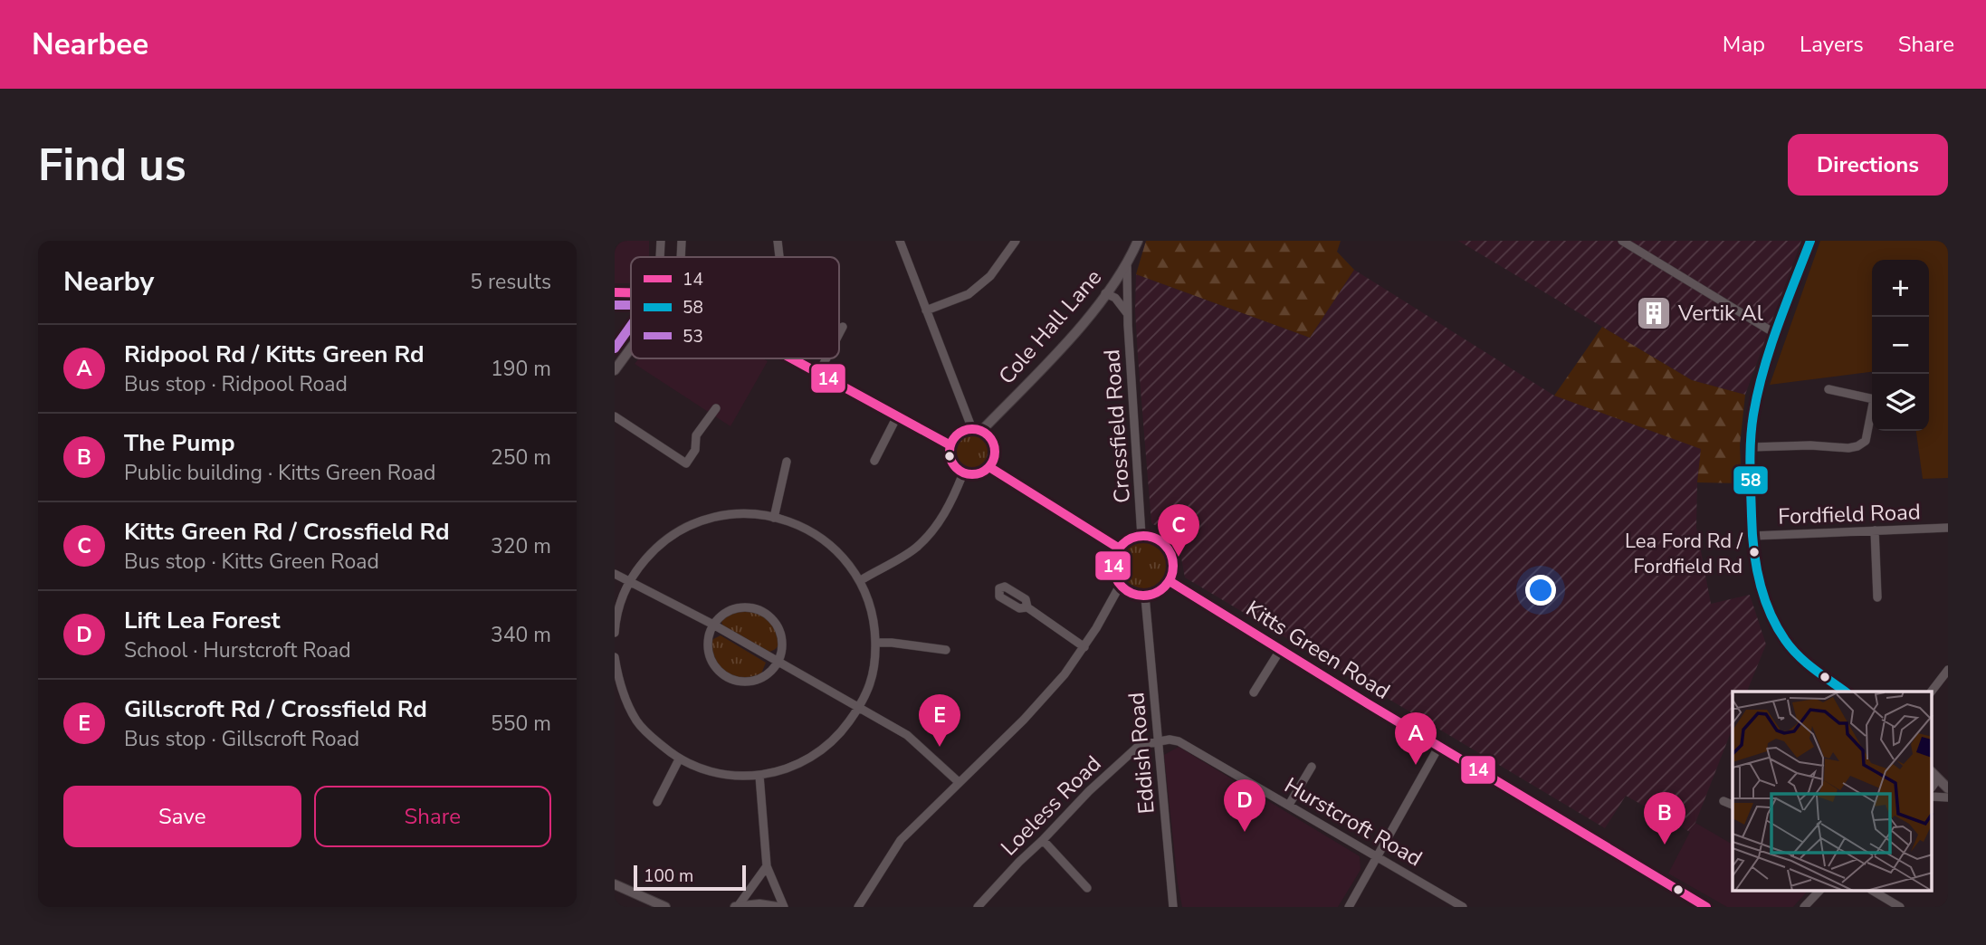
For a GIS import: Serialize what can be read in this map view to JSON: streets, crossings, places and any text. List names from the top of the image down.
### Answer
{
  "streets": {
    "street": [
      "Cole Hall Lane",
      "Crossfield Road",
      "Fordfield Road",
      "Kitts Green Road",
      "Eddish Road",
      "Loeless Road",
      "Hurstcroft Road"
    ]
  },
  "crossings": [
    ["Cole Hall Lane", "Crossfield Road"],
    ["Crossfield Road", "Kitts Green Road"],
    ["Crossfield Road", "Eddish Road"],
    ["Kitts Green Road", "Eddish Road"],
    ["Eddish Road", "Loeless Road"],
    ["Eddish Road", "Hurstcroft Road"],
    ["Loeless Road", "Hurstcroft Road"]
  ],
  "places": {
    "building": ["Vertik Al"],
    "other": ["Lea Ford Rd / Fordfield Rd"]
  },
  "lines": ["transit line 58", "transit line 14", "transit line 53"],
  "legend": ["14", "58", "53"],
  "scale_bar": "100 m",
  "page": {
    "header": "Nearbee",
    "nav": ["Map", "Layers", "Share"],
    "buttons": [
      "Directions",
      ["Save", "Share"]
    ],
    "title": "Find us",
    "heading": ["Nearby", "5 results"],
    "map_buttons": ["+", "−"],
    "list": [
      {
        "mark": "A",
        "name": "Ridpool Rd / Kitts Green Rd",
        "note": "Bus stop · Ridpool Road",
        "value": "190 m"
      },
      {
        "mark": "B",
        "name": "The Pump",
        "note": "Public building · Kitts Green Road",
        "value": "250 m"
      },
      {
        "mark": "C",
        "name": "Kitts Green Rd / Crossfield Rd",
        "note": "Bus stop · Kitts Green Road",
        "value": "320 m"
      },
      {
        "mark": "D",
        "name": "Lift Lea Forest",
        "note": "School · Hurstcroft Road",
        "value": "340 m"
      },
      {
        "mark": "E",
        "name": "Gillscroft Rd / Crossfield Rd",
        "note": "Bus stop · Gillscroft Road",
        "value": "550 m"
      }
    ],
    "pins": [
      "C",
      "E",
      "A",
      "D",
      "B"
    ],
    "scale": "100 m"
  }
}
